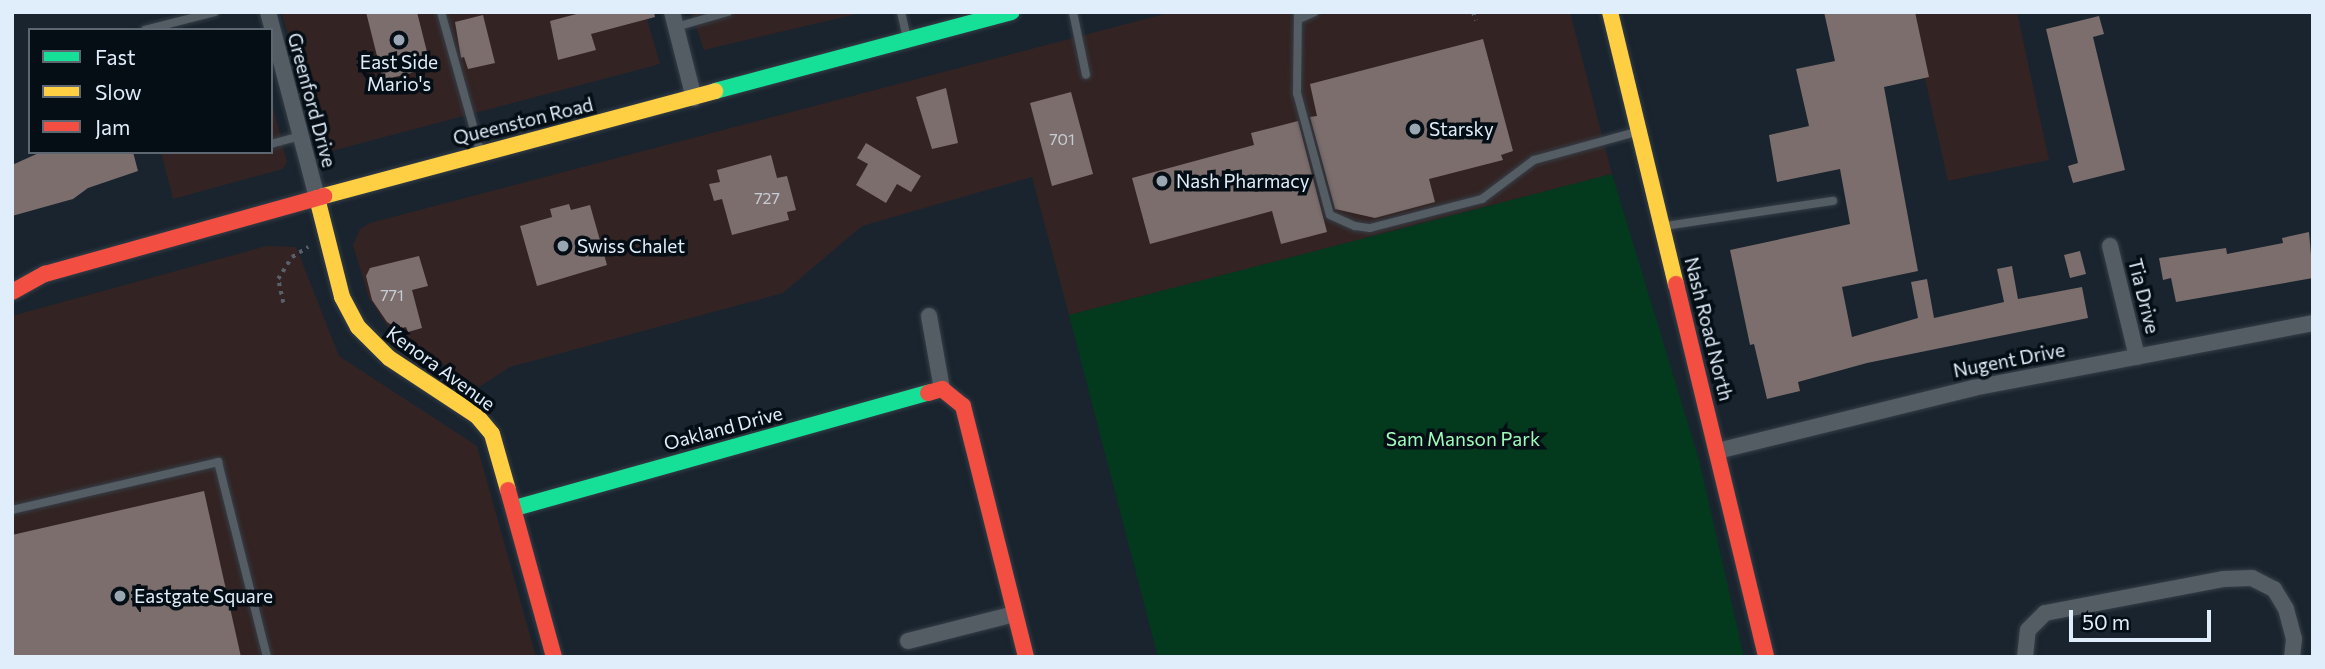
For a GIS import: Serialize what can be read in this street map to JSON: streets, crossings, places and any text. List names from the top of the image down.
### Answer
{
  "streets": {
    "main road": [
      "Queenston Road",
      "Nash Road North",
      "Kenora Avenue",
      "Oakland Drive"
    ],
    "street": ["Greenford Drive", "Tia Drive", "Nugent Drive"]
  },
  "crossings": [
    ["Greenford Drive", "Queenston Road"],
    ["Greenford Drive", "Kenora Avenue"],
    ["Queenston Road", "Kenora Avenue"],
    ["Tia Drive", "Nugent Drive"],
    ["Nash Road North", "Nugent Drive"],
    ["Kenora Avenue", "Oakland Drive"]
  ],
  "parks": ["Sam Manson Park"],
  "places": [
    "East Side Mario's",
    "Starsky",
    "Nash Pharmacy",
    "Swiss Chalet",
    "Eastgate Square"
  ],
  "house_numbers": ["701", "727", "771"],
  "legend": ["Fast", "Slow", "Jam"],
  "scale_bar": "50 m"
}
